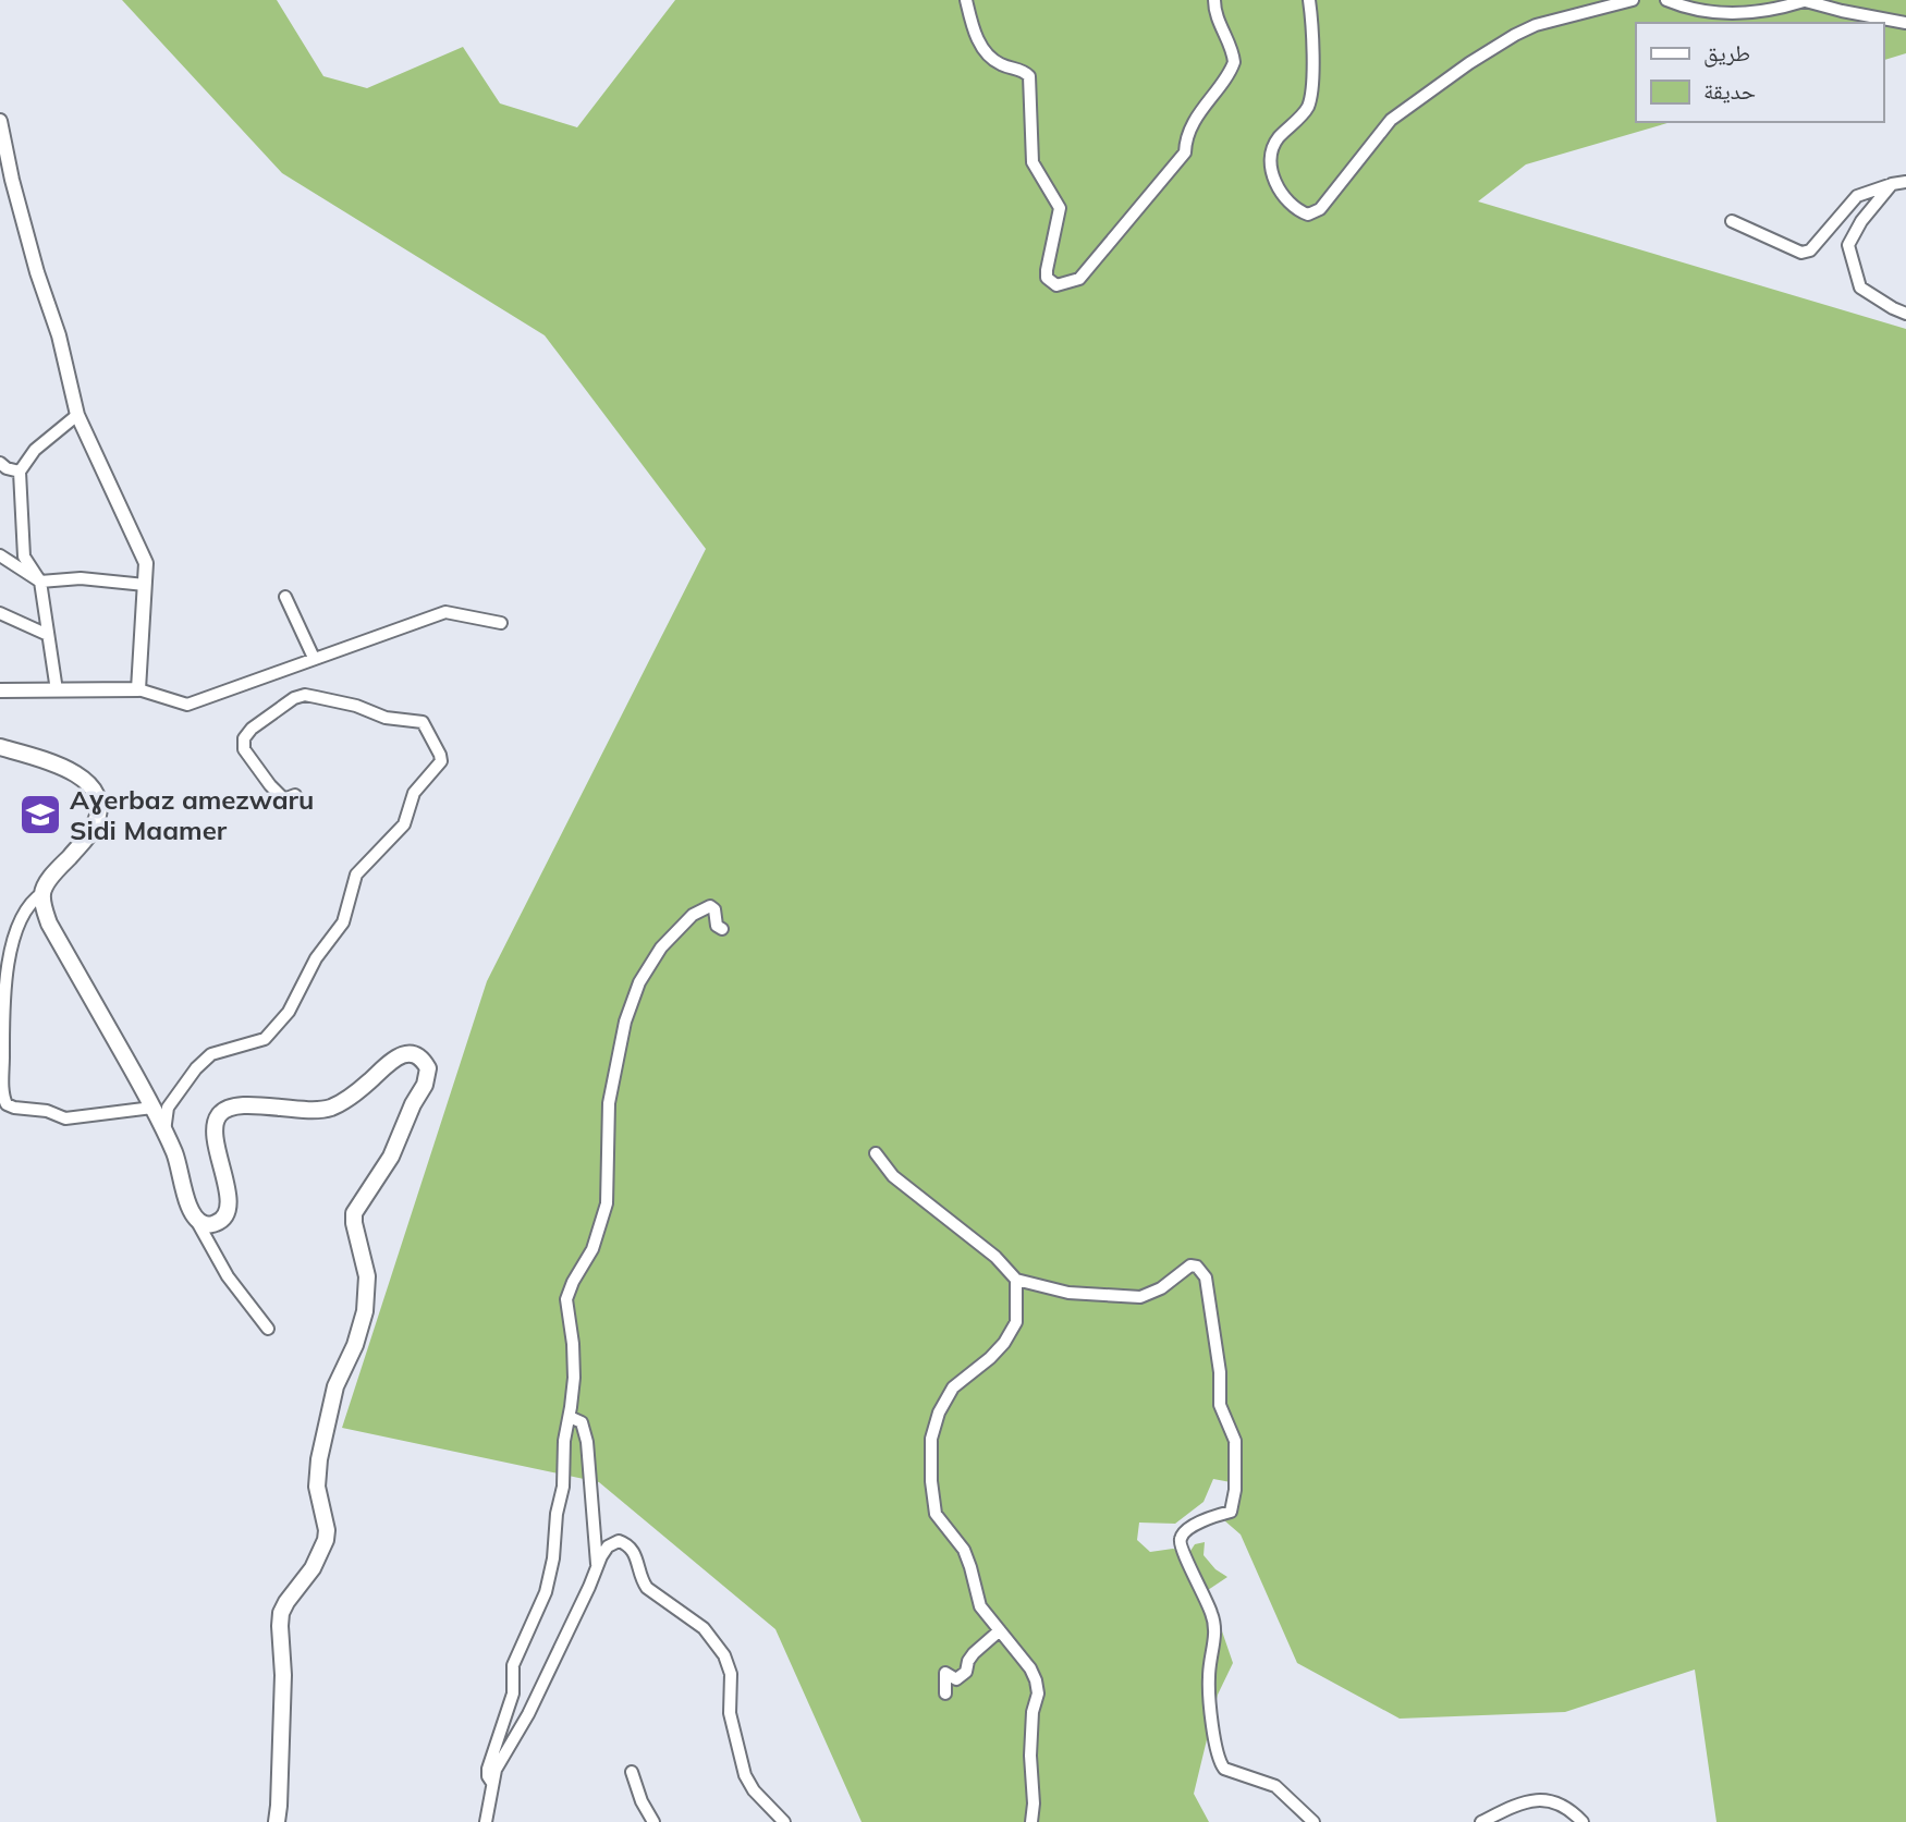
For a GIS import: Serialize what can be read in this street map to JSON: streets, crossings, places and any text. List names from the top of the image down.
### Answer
{
  "places": {
    "school or university": ["Aɣerbaz amezwaru Sidi Maamer"]
  },
  "legend": ["طريق", "حديقة"]
}
